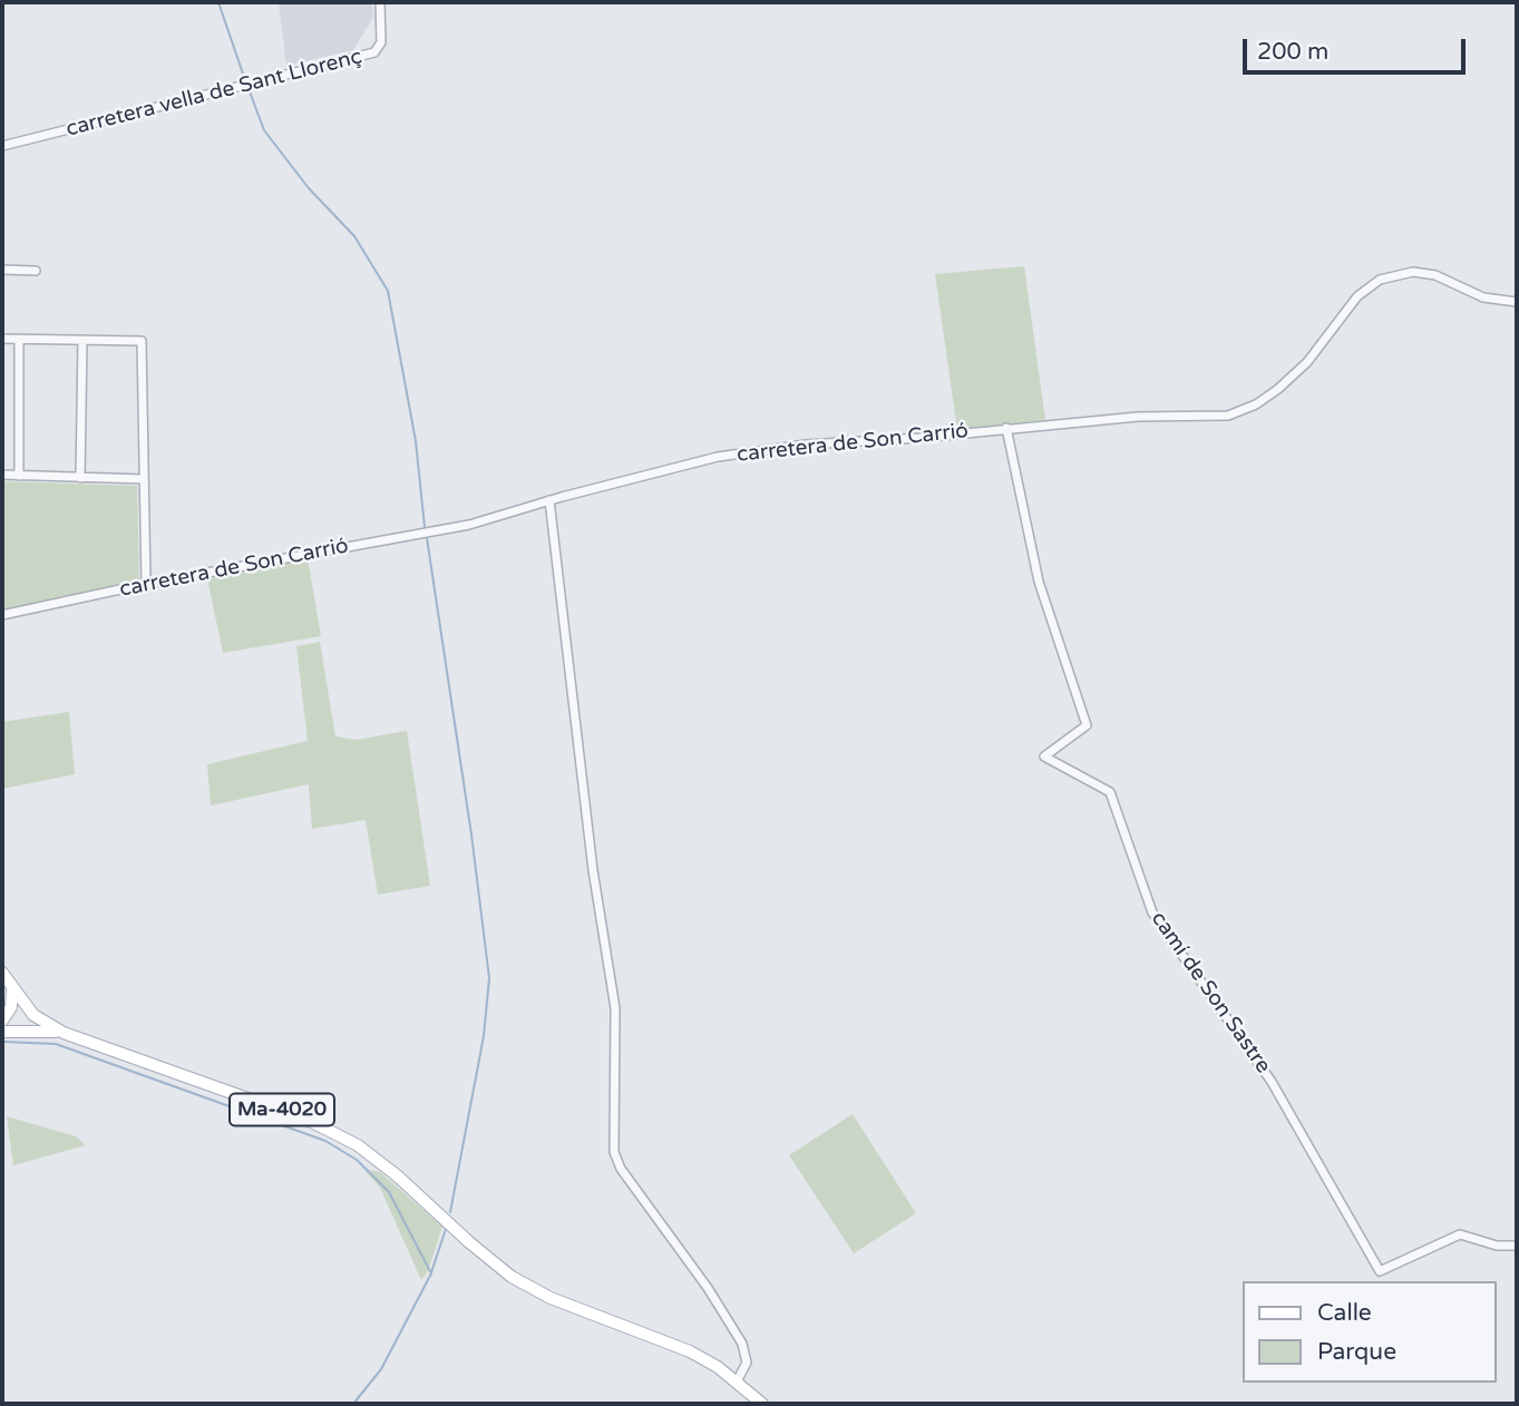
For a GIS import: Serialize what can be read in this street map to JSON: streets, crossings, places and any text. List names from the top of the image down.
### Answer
{
  "streets": {
    "main road": ["Ma-4020"],
    "street": ["carretera vella de Sant Llorenç", "carretera de Son Carrió", "camí de Son Sastre"]
  },
  "crossings": [
    ["carretera de Son Carrió", "camí de Son Sastre"]
  ],
  "legend": ["Calle", "Parque"],
  "scale_bar": "200 m"
}
